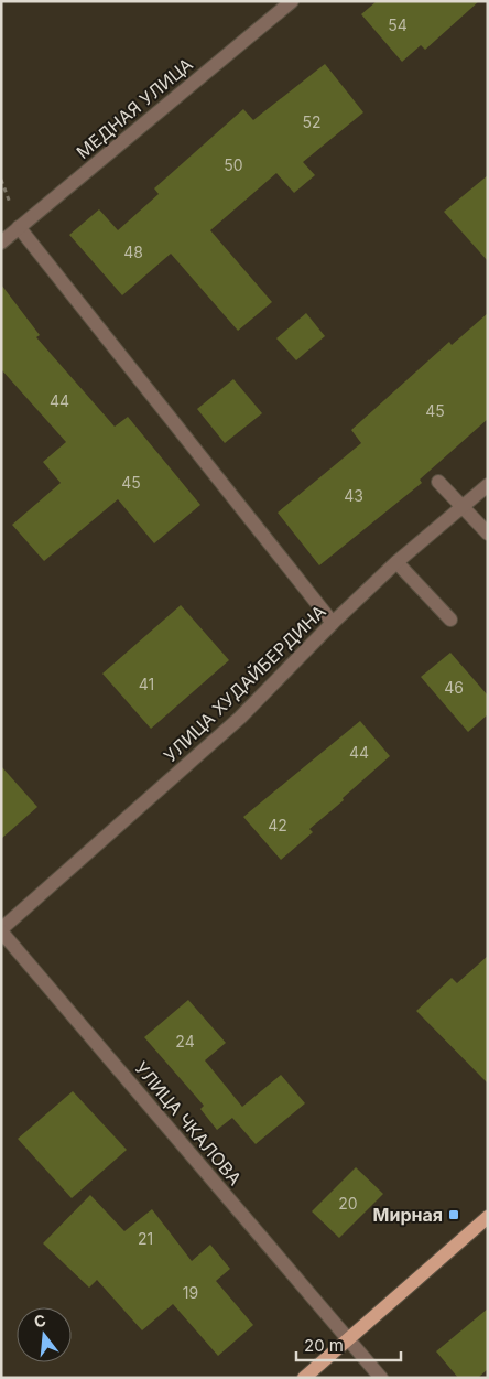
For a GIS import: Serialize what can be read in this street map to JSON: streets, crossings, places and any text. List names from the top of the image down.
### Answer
{
  "streets": {
    "street": ["МЕДНАЯ УЛИЦА", "УЛИЦА ХУДАЙБЕРДИНА", "УЛИЦА ЧКАЛОВА"]
  },
  "crossings": [
    ["УЛИЦА ХУДАЙБЕРДИНА", "УЛИЦА ЧКАЛОВА"]
  ],
  "places": {
    "transit": ["Мирная"]
  },
  "house_numbers": [
    "54",
    "52",
    "50",
    "48",
    "44",
    "45",
    "45",
    "43",
    "41",
    "46",
    "44",
    "42",
    "24",
    "20",
    "21",
    "19"
  ],
  "scale_bar": "20 m",
  "north": "top"
}
